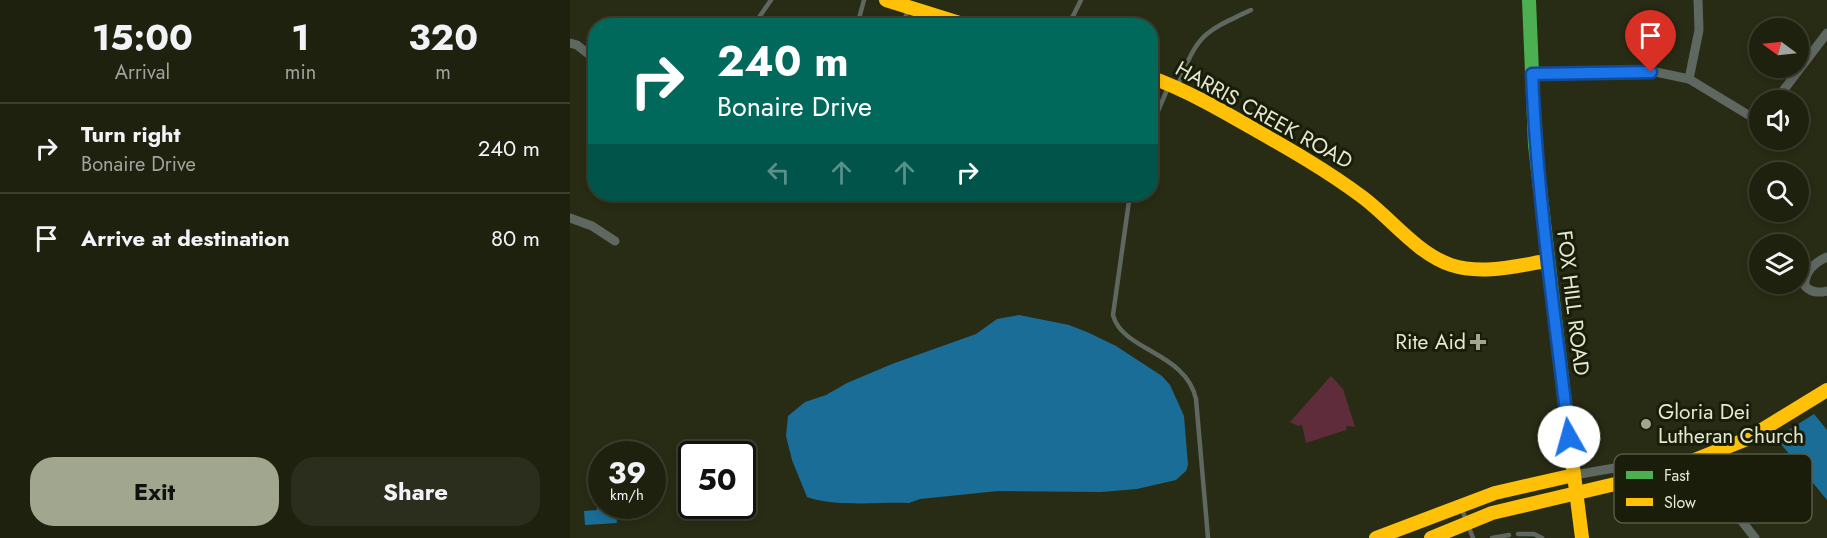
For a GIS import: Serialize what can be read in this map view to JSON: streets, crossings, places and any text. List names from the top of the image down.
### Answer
{
  "streets": {
    "street": ["HARRIS CREEK ROAD", "FOX HILL ROAD"]
  },
  "crossings": [
    ["HARRIS CREEK ROAD", "FOX HILL ROAD"]
  ],
  "places": {
    "health": ["Rite Aid"],
    "other": ["Gloria Dei Lutheran Church"]
  },
  "legend": ["Fast", "Slow"],
  "north": "left",
  "page": {
    "eta": [
      "15:00",
      "Arrival",
      "1",
      "min",
      "320",
      "m"
    ],
    "turn": ["240 m", "Bonaire Drive"],
    "list": [
      {
        "name": "Turn right",
        "note": "Bonaire Drive",
        "value": "240 m"
      },
      {
        "name": "Arrive at destination",
        "value": "80 m"
      }
    ],
    "speed": "39 km/h",
    "limit": "50",
    "buttons": ["Exit", "Share"]
  }
}
